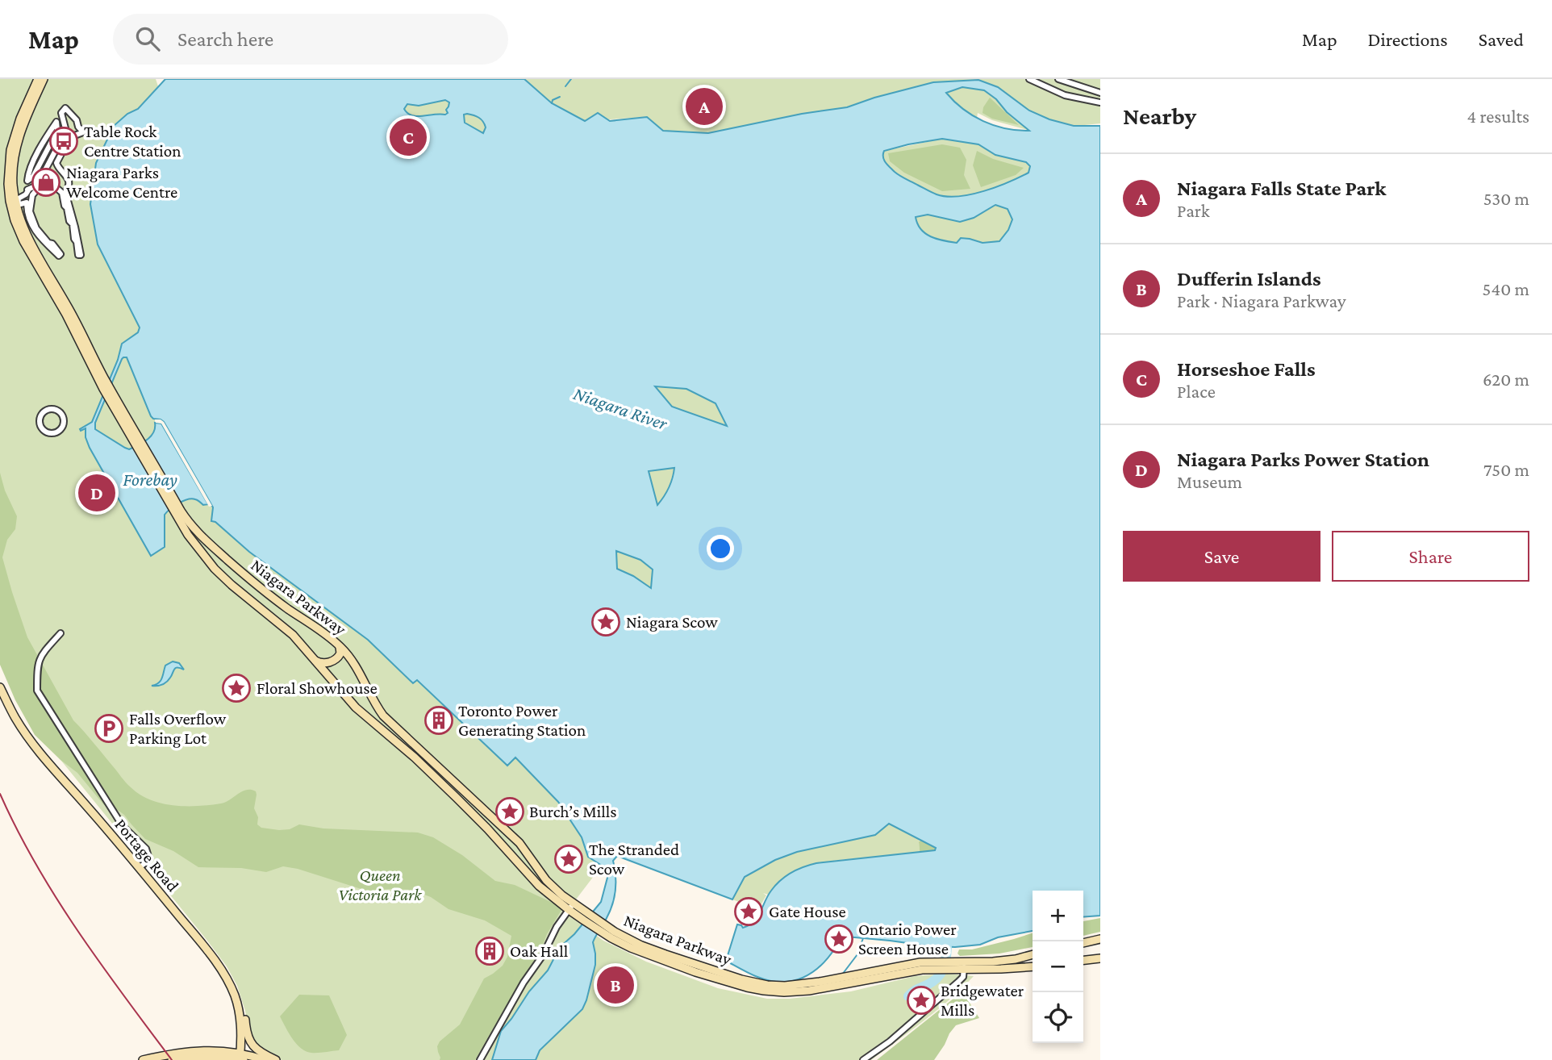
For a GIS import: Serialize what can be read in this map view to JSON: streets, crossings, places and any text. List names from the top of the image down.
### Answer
{
  "streets": {
    "main road": ["Niagara Parkway", "Portage Road"]
  },
  "water": ["Niagara River", "Forebay"],
  "parks": ["Queen Victoria Park"],
  "places": {
    "bus stop": ["Table Rock Centre Station"],
    "shop": ["Niagara Parks Welcome Centre"],
    "place": [
      "Niagara Scow",
      "Floral Showhouse",
      "Burch’s Mills",
      "The Stranded Scow",
      "Gate House",
      "Ontario Power Screen House",
      "Bridgewater Mills"
    ],
    "building": ["Toronto Power Generating Station", "Oak Hall"],
    "parking": ["Falls Overflow Parking Lot"]
  },
  "page": {
    "header": "Map",
    "search": "Search here",
    "nav": ["Map", "Directions", "Saved"],
    "heading": ["Nearby", "4 results"],
    "pins": [
      "A",
      "C",
      "D",
      "B"
    ],
    "list": [
      {
        "mark": "A",
        "name": "Niagara Falls State Park",
        "note": "Park",
        "value": "530 m"
      },
      {
        "mark": "B",
        "name": "Dufferin Islands",
        "note": "Park · Niagara Parkway",
        "value": "540 m"
      },
      {
        "mark": "C",
        "name": "Horseshoe Falls",
        "note": "Place",
        "value": "620 m"
      },
      {
        "mark": "D",
        "name": "Niagara Parks Power Station",
        "note": "Museum",
        "value": "750 m"
      }
    ],
    "buttons": ["Save", "Share"],
    "map_buttons": ["+", "−"]
  }
}
